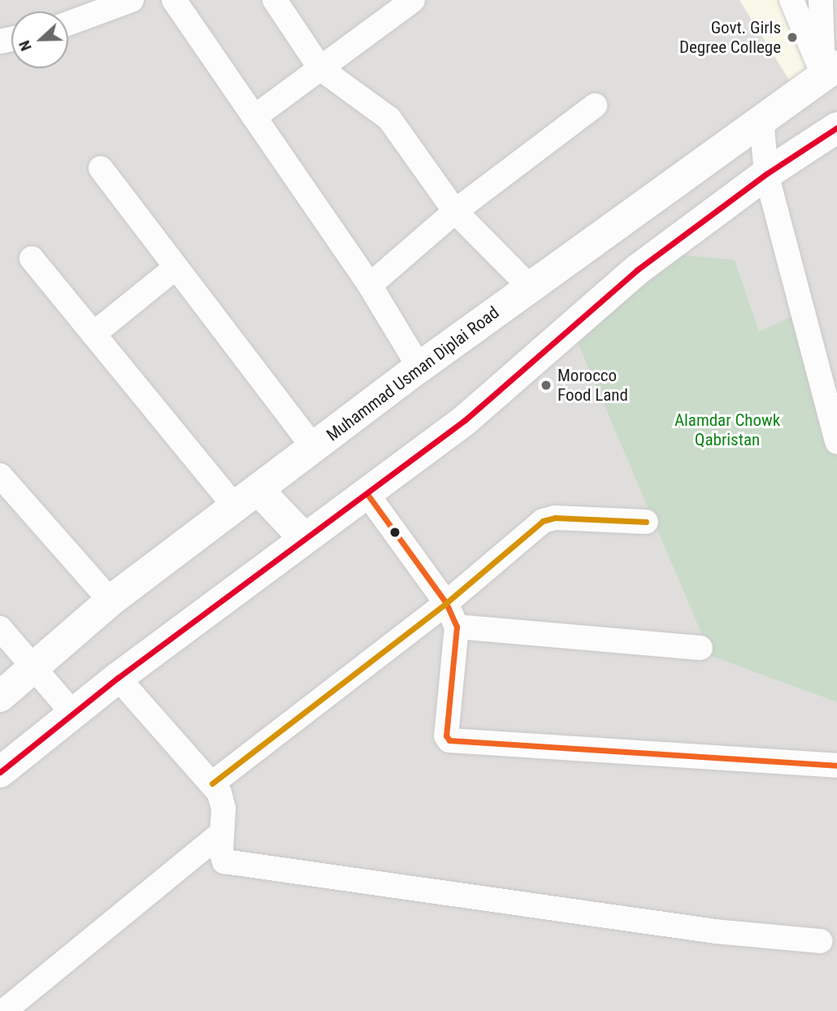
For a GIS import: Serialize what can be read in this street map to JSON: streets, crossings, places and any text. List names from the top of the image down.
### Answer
{
  "streets": {
    "street": ["Muhammad Usman Diplai Road"]
  },
  "parks": ["Alamdar Chowk Qabristan"],
  "places": ["Govt. Girls Degree College", "Morocco Food Land"],
  "north": "left"
}
